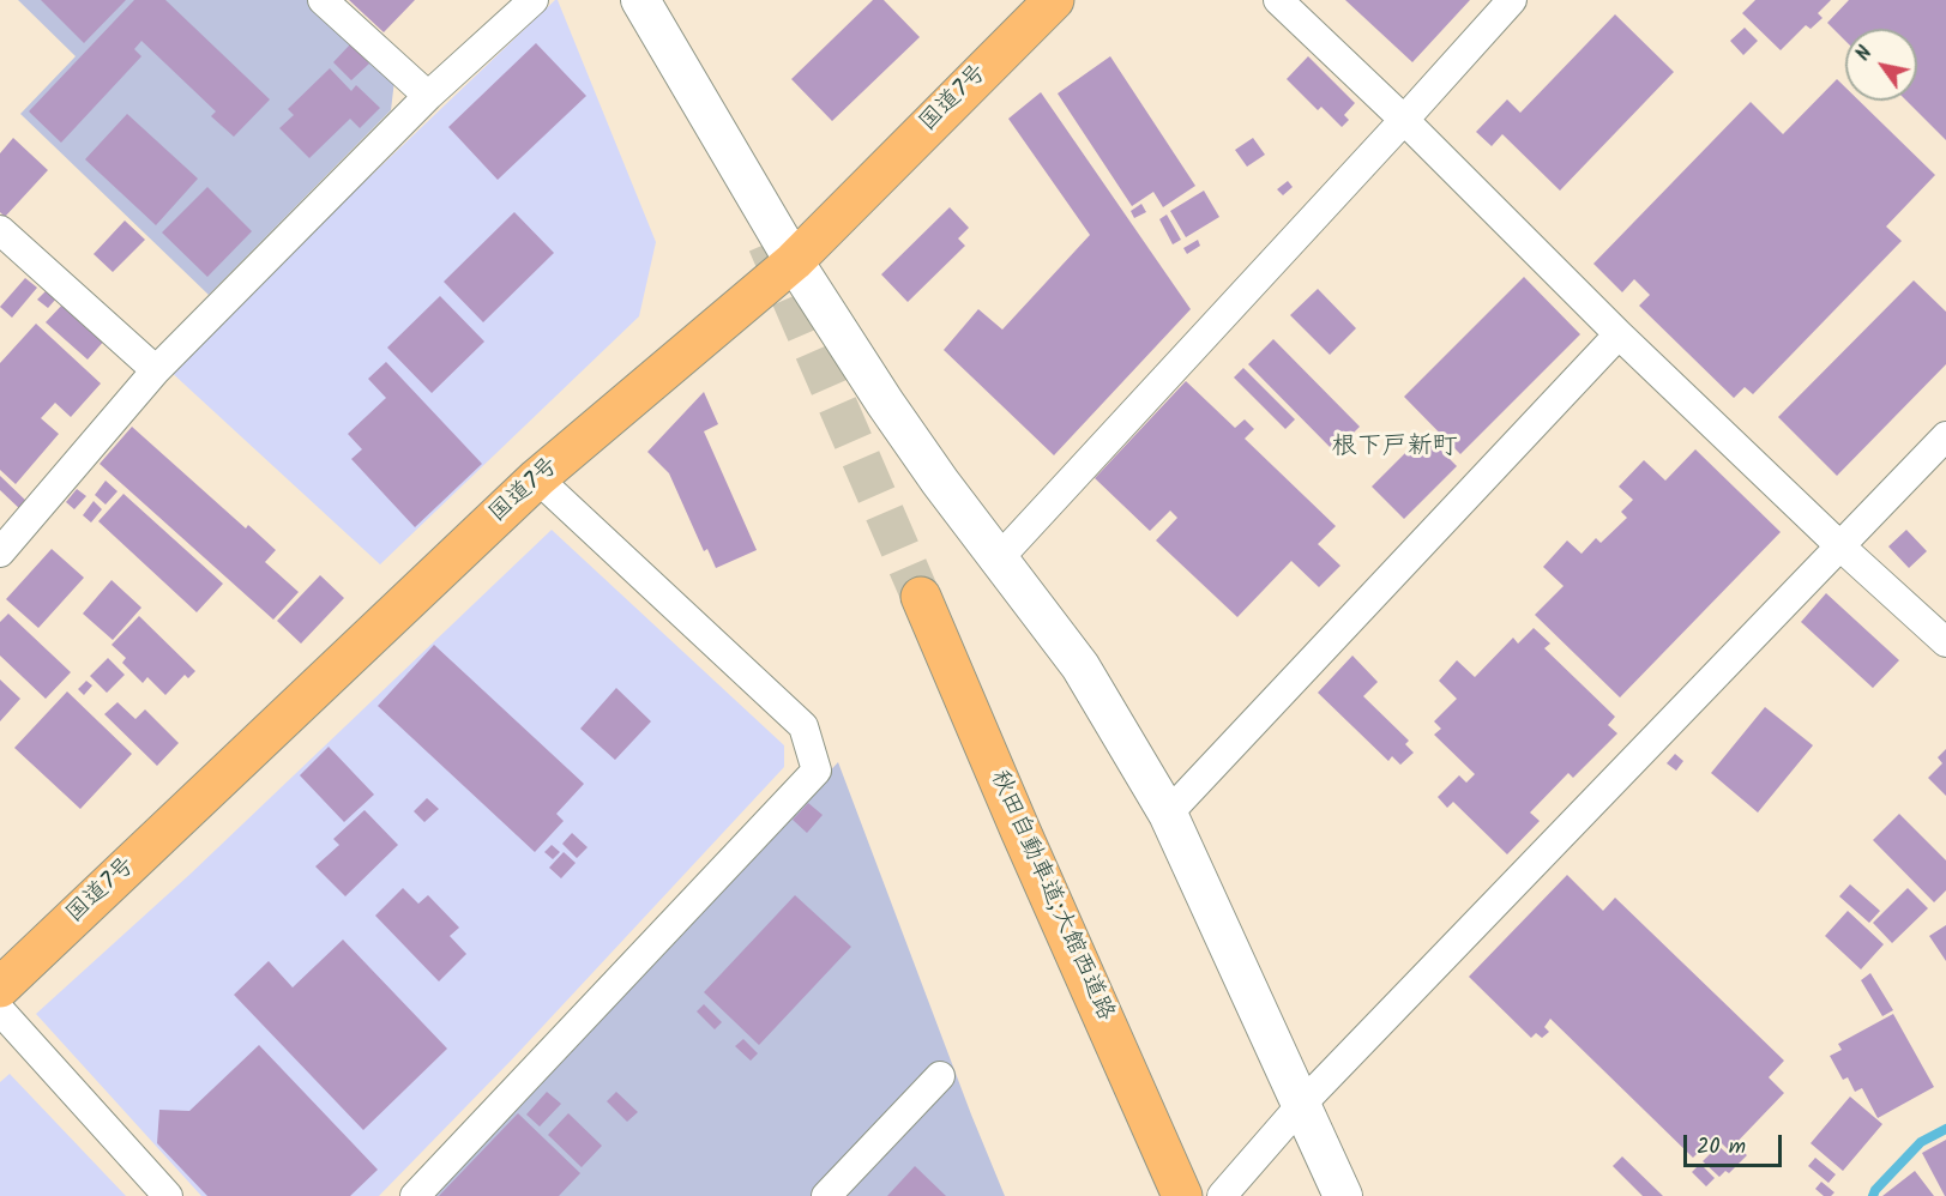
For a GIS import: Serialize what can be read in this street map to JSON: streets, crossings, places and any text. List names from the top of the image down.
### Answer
{
  "streets": {
    "highway": ["国道7号", "秋田自動車道;大館西道路"]
  },
  "districts": ["根下戸新町"],
  "scale_bar": "20 m",
  "north": "top left"
}
